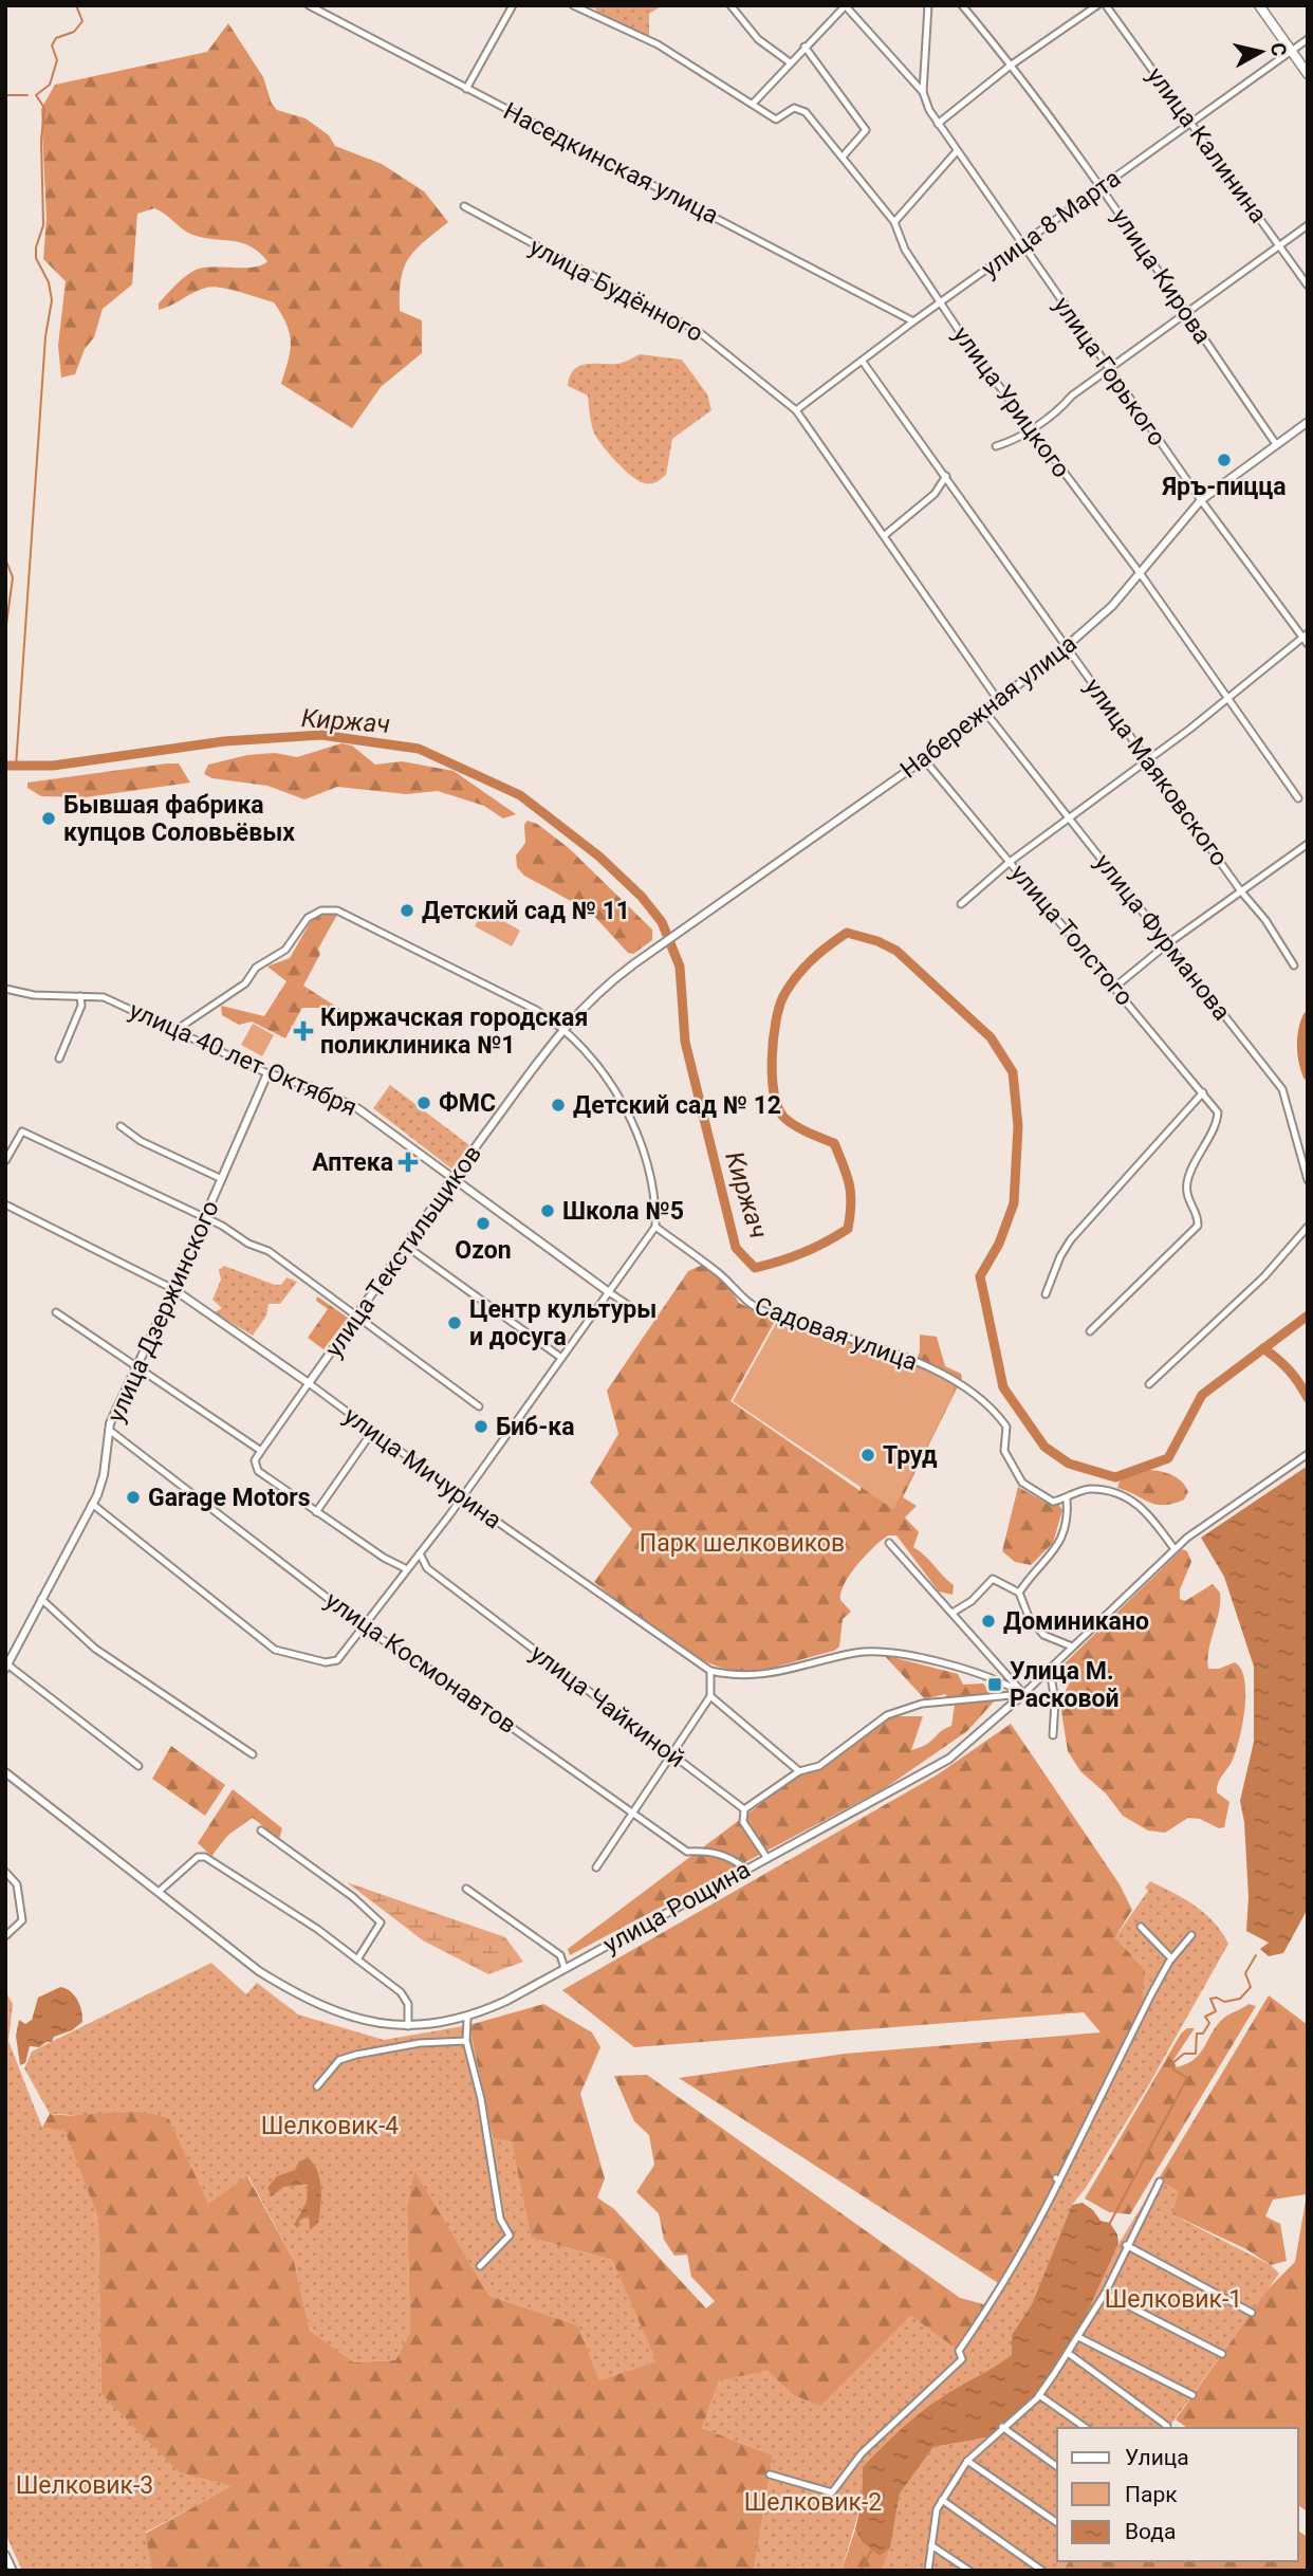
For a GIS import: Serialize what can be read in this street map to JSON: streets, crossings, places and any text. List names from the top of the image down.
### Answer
{
  "streets": {
    "street": [
      "улица Калинина",
      "Наседкинская улица",
      "улица 8 Марта",
      "улица Кирова",
      "улица Будённого",
      "улица Горького",
      "улица Урицкого",
      "Набережная улица",
      "улица Маяковского",
      "улица Толстого",
      "улица Фурманова",
      "улица 40 лет Октября",
      "улица Текстильщиков",
      "улица Дзержинского",
      "Садовая улица",
      "улица Мичурина",
      "улица Космонавтов",
      "улица Чайкиной",
      "улица Рощина"
    ]
  },
  "crossings": [
    ["улица Калинина", "улица 8 Марта"],
    ["Наседкинская улица", "улица 8 Марта"],
    ["улица 8 Марта", "улица Кирова"],
    ["улица 8 Марта", "улица Будённого"],
    ["улица 8 Марта", "улица Горького"],
    ["улица 8 Марта", "улица Урицкого"],
    ["улица 8 Марта", "улица Маяковского"],
    ["улица Кирова", "Набережная улица"],
    ["улица Горького", "Набережная улица"],
    ["улица Урицкого", "Набережная улица"],
    ["Набережная улица", "улица Маяковского"],
    ["Набережная улица", "улица Толстого"],
    ["Набережная улица", "улица Фурманова"],
    ["Набережная улица", "улица Текстильщиков"],
    ["улица 40 лет Октября", "улица Текстильщиков"],
    ["улица 40 лет Октября", "улица Дзержинского"],
    ["улица Текстильщиков", "улица Мичурина"],
    ["улица Текстильщиков", "улица Чайкиной"],
    ["улица Дзержинского", "улица Мичурина"],
    ["улица Дзержинского", "улица Космонавтов"],
    ["улица Космонавтов", "улица Рощина"]
  ],
  "water": ["Киржач"],
  "parks": [
    "Парк шелковиков",
    "Шелковик-4",
    "Шелковик-1",
    "Шелковик-3",
    "Шелковик-2"
  ],
  "places": {
    "other": [
      "Яръ-пицца",
      "Бывшая фабрика купцов Соловьёвых",
      "Детский сад № 11",
      "ФМС",
      "Детский сад № 12",
      "Школа №5",
      "Ozon",
      "Центр культуры и досуга",
      "Биб-ка",
      "Труд",
      "Garage Motors",
      "Доминикано"
    ],
    "health": ["Киржачская городская поликлиника №1", "Аптека"],
    "transit": ["Улица М. Расковой"]
  },
  "legend": ["Улица", "Парк", "Вода"],
  "north": "right"
}
